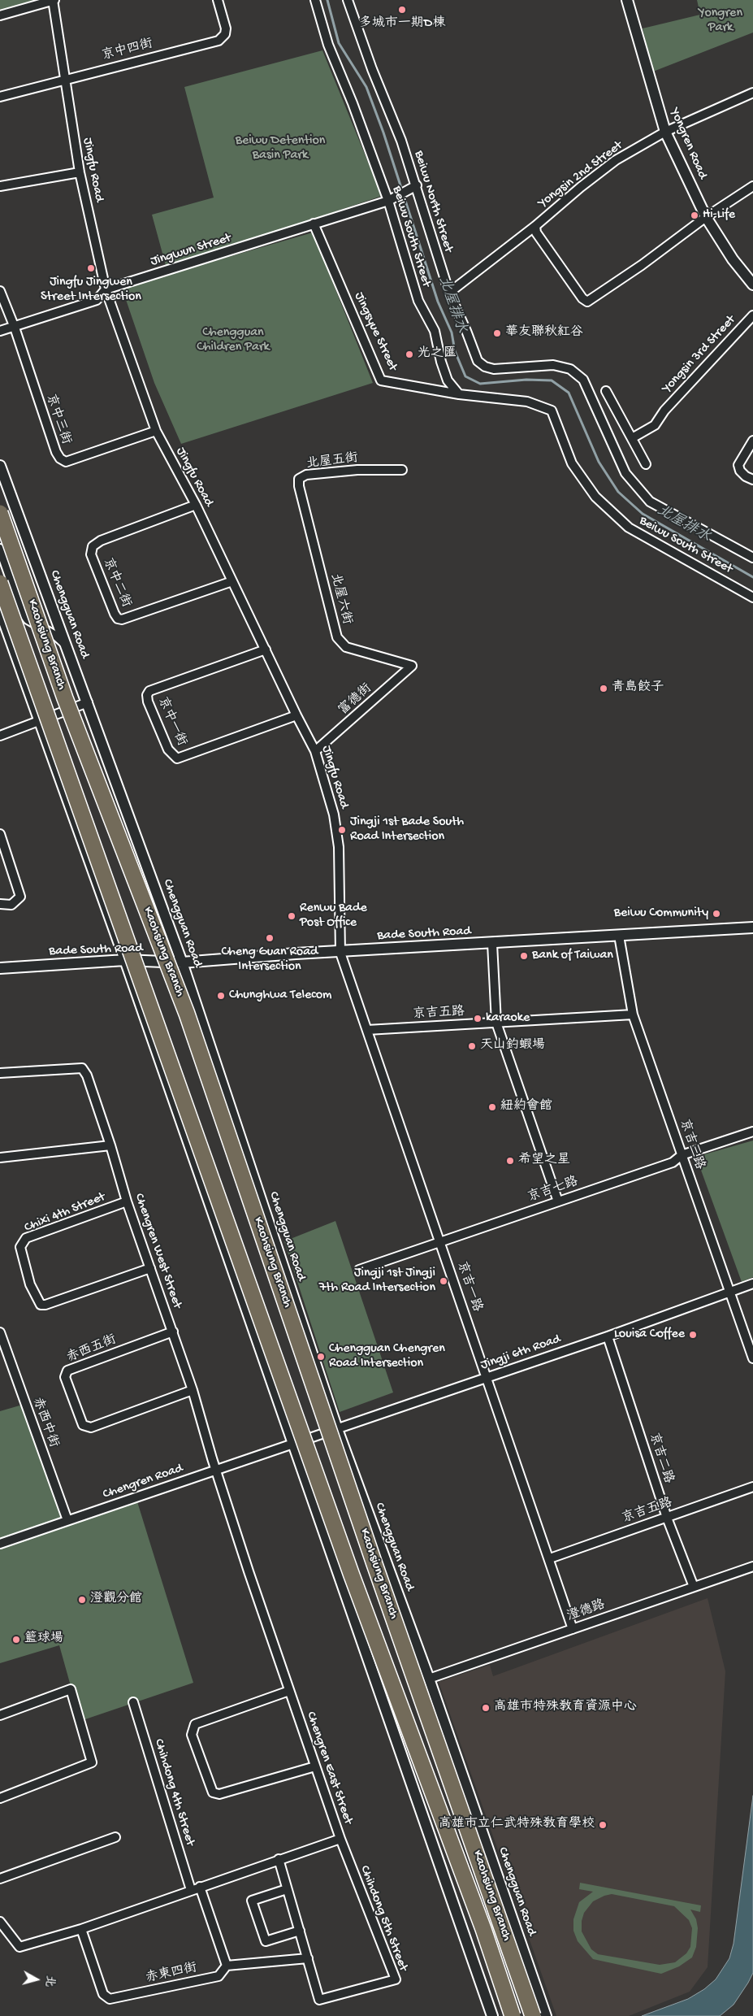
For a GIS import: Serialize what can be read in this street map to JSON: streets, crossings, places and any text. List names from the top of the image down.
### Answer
{
  "streets": {
    "highway": ["Kaohsiung Branch"],
    "street": [
      "京中四街",
      "Yongren Road",
      "Jingfu Road",
      "Yongsin 2nd Street",
      "Beiwu North Street",
      "Beiwu South Street",
      "Jingwun Street",
      "Jingsyue Street",
      "Yongsin 3rd Street",
      "京中三街",
      "北屋五街",
      "京中二街",
      "北屋六街",
      "Chengguan Road",
      "富德街",
      "京中一街",
      "Bade South Road",
      "京吉五路",
      "京吉三路",
      "京吉七路",
      "Chixi 4th Street",
      "Chengren West Street",
      "京吉一路",
      "赤西五街",
      "Jingji 6th Road",
      "赤西中街",
      "京吉二路",
      "Chengren Road",
      "澄德路",
      "Chengren East Street",
      "Chihdong 4th Street",
      "Chihdong 5th Street",
      "赤東四街"
    ]
  },
  "crossings": [
    ["京中四街", "Jingfu Road"],
    ["Yongren Road", "Yongsin 2nd Street"],
    ["Jingfu Road", "Jingwun Street"],
    ["Jingfu Road", "京中三街"],
    ["Jingfu Road", "京中二街"],
    ["Jingfu Road", "富德街"],
    ["Jingfu Road", "京中一街"],
    ["Jingfu Road", "Bade South Road"],
    ["Jingfu Road", "京吉一路"],
    ["Yongsin 2nd Street", "Beiwu North Street"],
    ["Beiwu North Street", "Jingwun Street"],
    ["Beiwu South Street", "Jingwun Street"],
    ["Beiwu South Street", "Jingsyue Street"],
    ["Jingwun Street", "Jingsyue Street"],
    ["Jingwun Street", "京中三街"],
    ["北屋五街", "北屋六街"],
    ["北屋六街", "富德街"],
    ["Chengguan Road", "Bade South Road"],
    ["Chengguan Road", "Jingji 6th Road"],
    ["Chengguan Road", "澄德路"],
    ["Bade South Road", "京吉三路"],
    ["Bade South Road", "京吉一路"],
    ["京吉五路", "京吉三路"],
    ["京吉五路", "京吉一路"],
    ["京吉五路", "京吉二路"],
    ["京吉三路", "京吉七路"],
    ["京吉三路", "Jingji 6th Road"],
    ["京吉七路", "京吉一路"],
    ["Chixi 4th Street", "Chengren West Street"],
    ["Chengren West Street", "赤西五街"],
    ["Chengren West Street", "Chengren Road"],
    ["Chengren West Street", "Chengren East Street"],
    ["京吉一路", "Jingji 6th Road"],
    ["京吉一路", "澄德路"],
    ["Jingji 6th Road", "京吉二路"],
    ["Jingji 6th Road", "Chengren Road"],
    ["赤西中街", "Chengren Road"],
    ["京吉二路", "澄德路"],
    ["Chengren Road", "Chengren East Street"],
    ["Chengren East Street", "Chihdong 4th Street"],
    ["Chengren East Street", "Chihdong 5th Street"],
    ["Chengren East Street", "赤東四街"]
  ],
  "water": ["北屋排水"],
  "parks": ["Yongren Park", "Beiwu Detention Basin Park", "Chengguan Children Park"],
  "places": [
    "多城市一期D棟",
    "Hi-Life",
    "Jingfu Jingwen Street Intersection",
    "華友聯秋紅谷",
    "光之匯",
    "青島餃子",
    "Jingji 1st Bade South Road Intersection",
    "Beiwu Community",
    "Renwu Bade Post Office",
    "Cheng Guan Road Intersection",
    "Bank of Taiwan",
    "Chunghwa Telecom",
    "karaoke",
    "天山釣蝦場",
    "紐約會館",
    "希望之星",
    "Jingji 1st Jingji 7th Road Intersection",
    "Louisa Coffee",
    "Chengguan Chengren Road Intersection",
    "澄觀分館",
    "籃球場",
    "高雄市特殊教育資源中心",
    "高雄市立仁武特殊教育學校"
  ],
  "north": "right"
}
